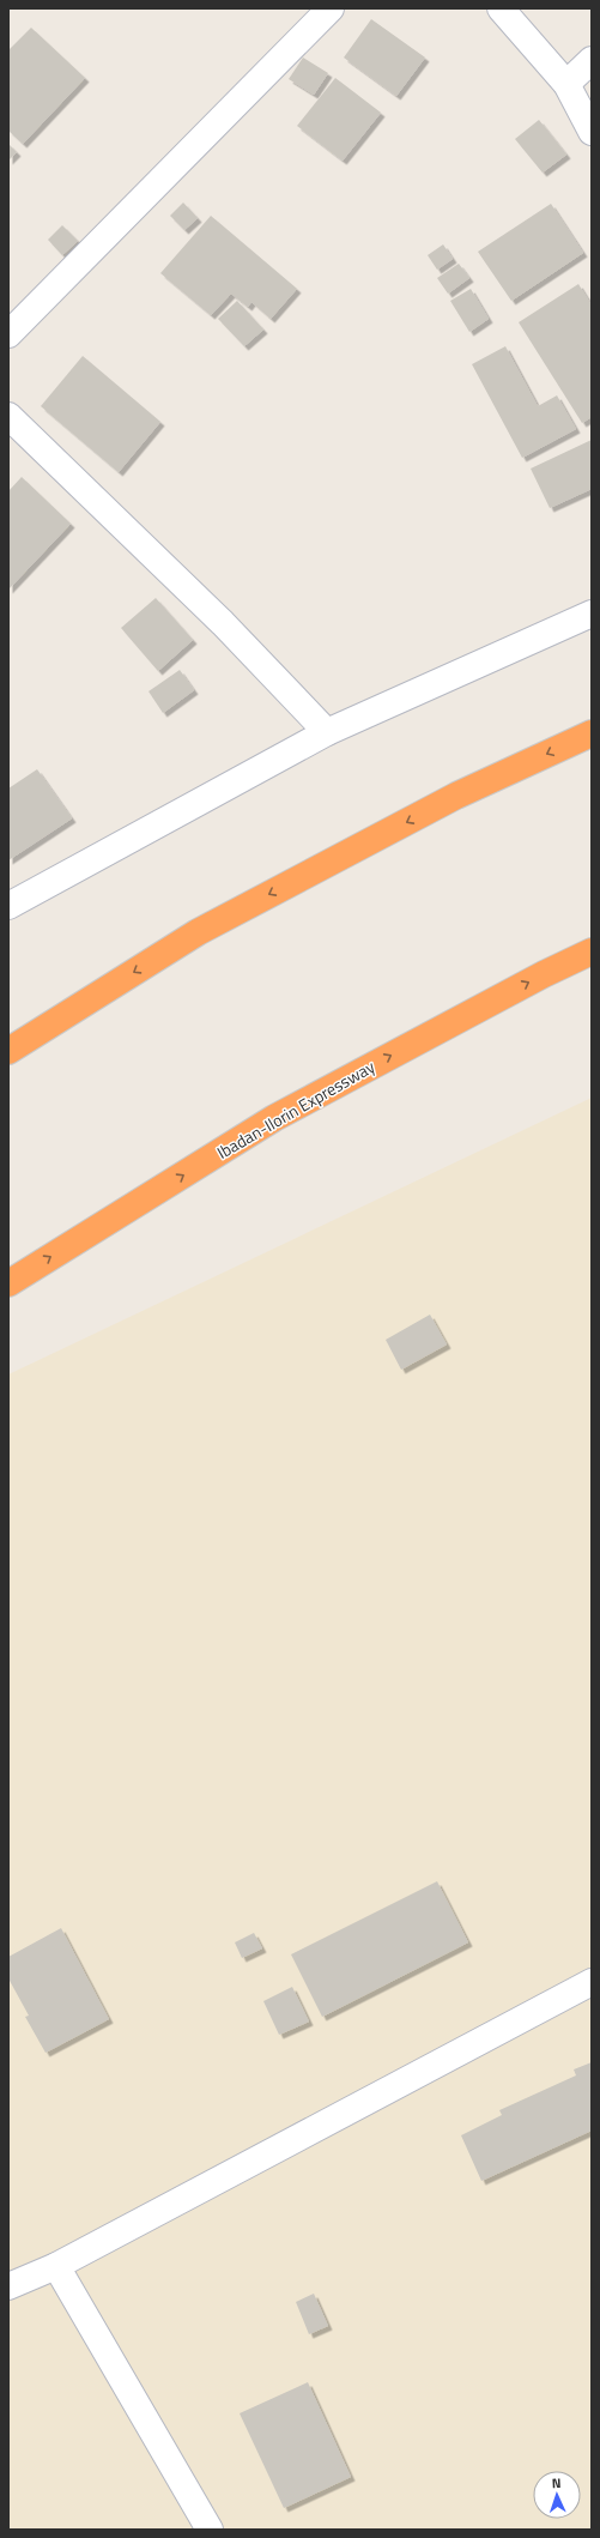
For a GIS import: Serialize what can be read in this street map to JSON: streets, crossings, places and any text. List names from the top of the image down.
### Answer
{
  "streets": {
    "highway": ["Ibadan-Ilorin Expressway"]
  },
  "north": "top"
}
